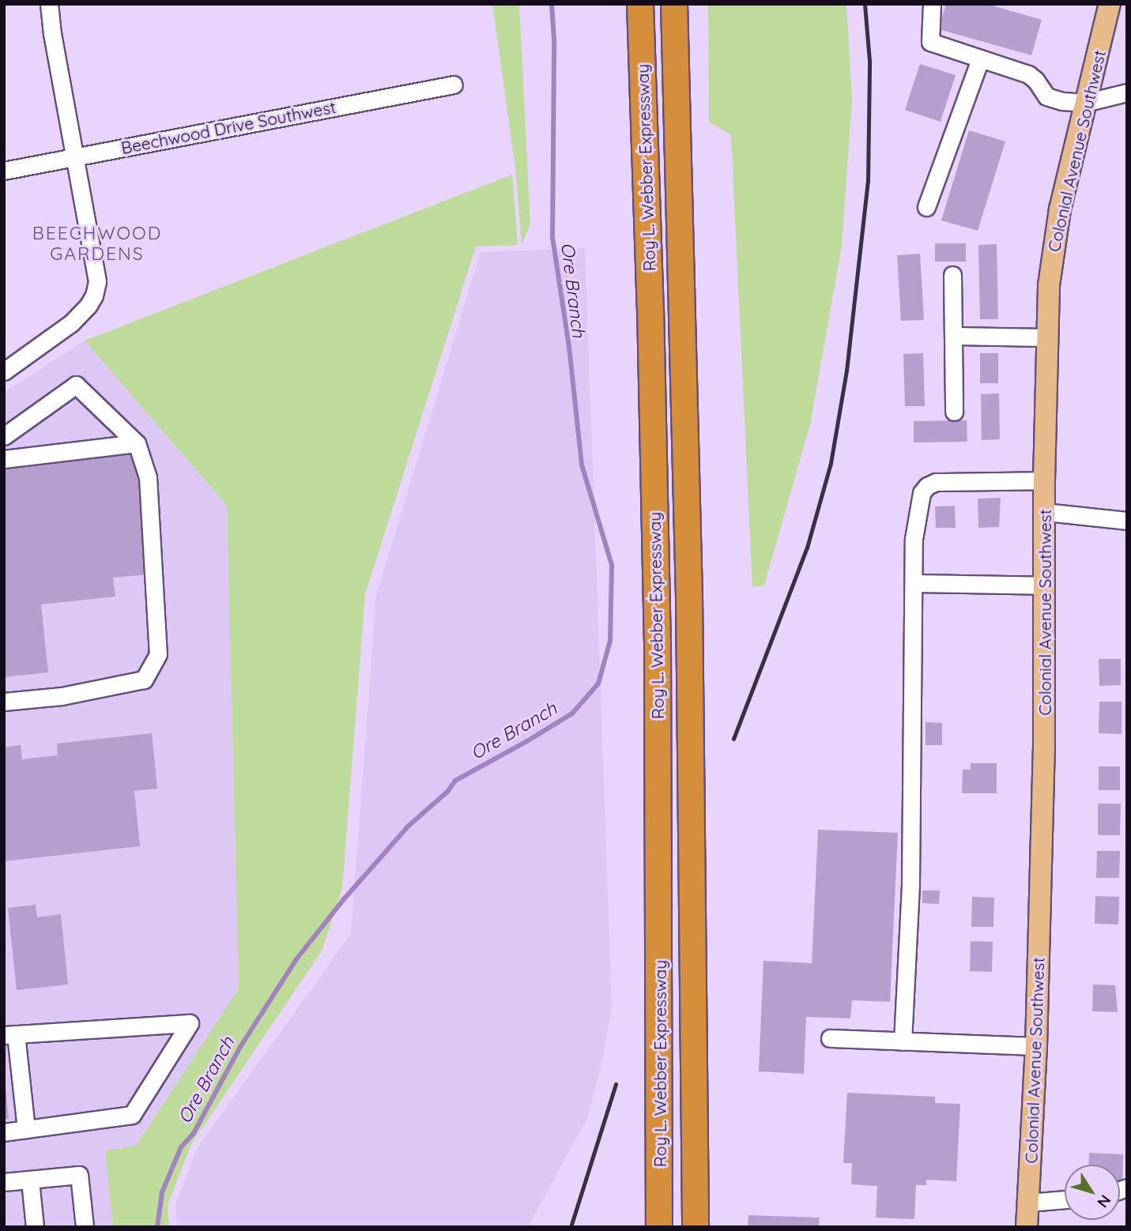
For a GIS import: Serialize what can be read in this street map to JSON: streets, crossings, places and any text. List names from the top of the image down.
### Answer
{
  "streets": {
    "highway": ["Roy L. Webber Expressway"],
    "main road": ["Colonial Avenue Southwest"],
    "street": ["Beechwood Drive Southwest"]
  },
  "districts": ["BEECHWOOD GARDENS"],
  "water": ["Ore Branch"],
  "north": "bottom right"
}
